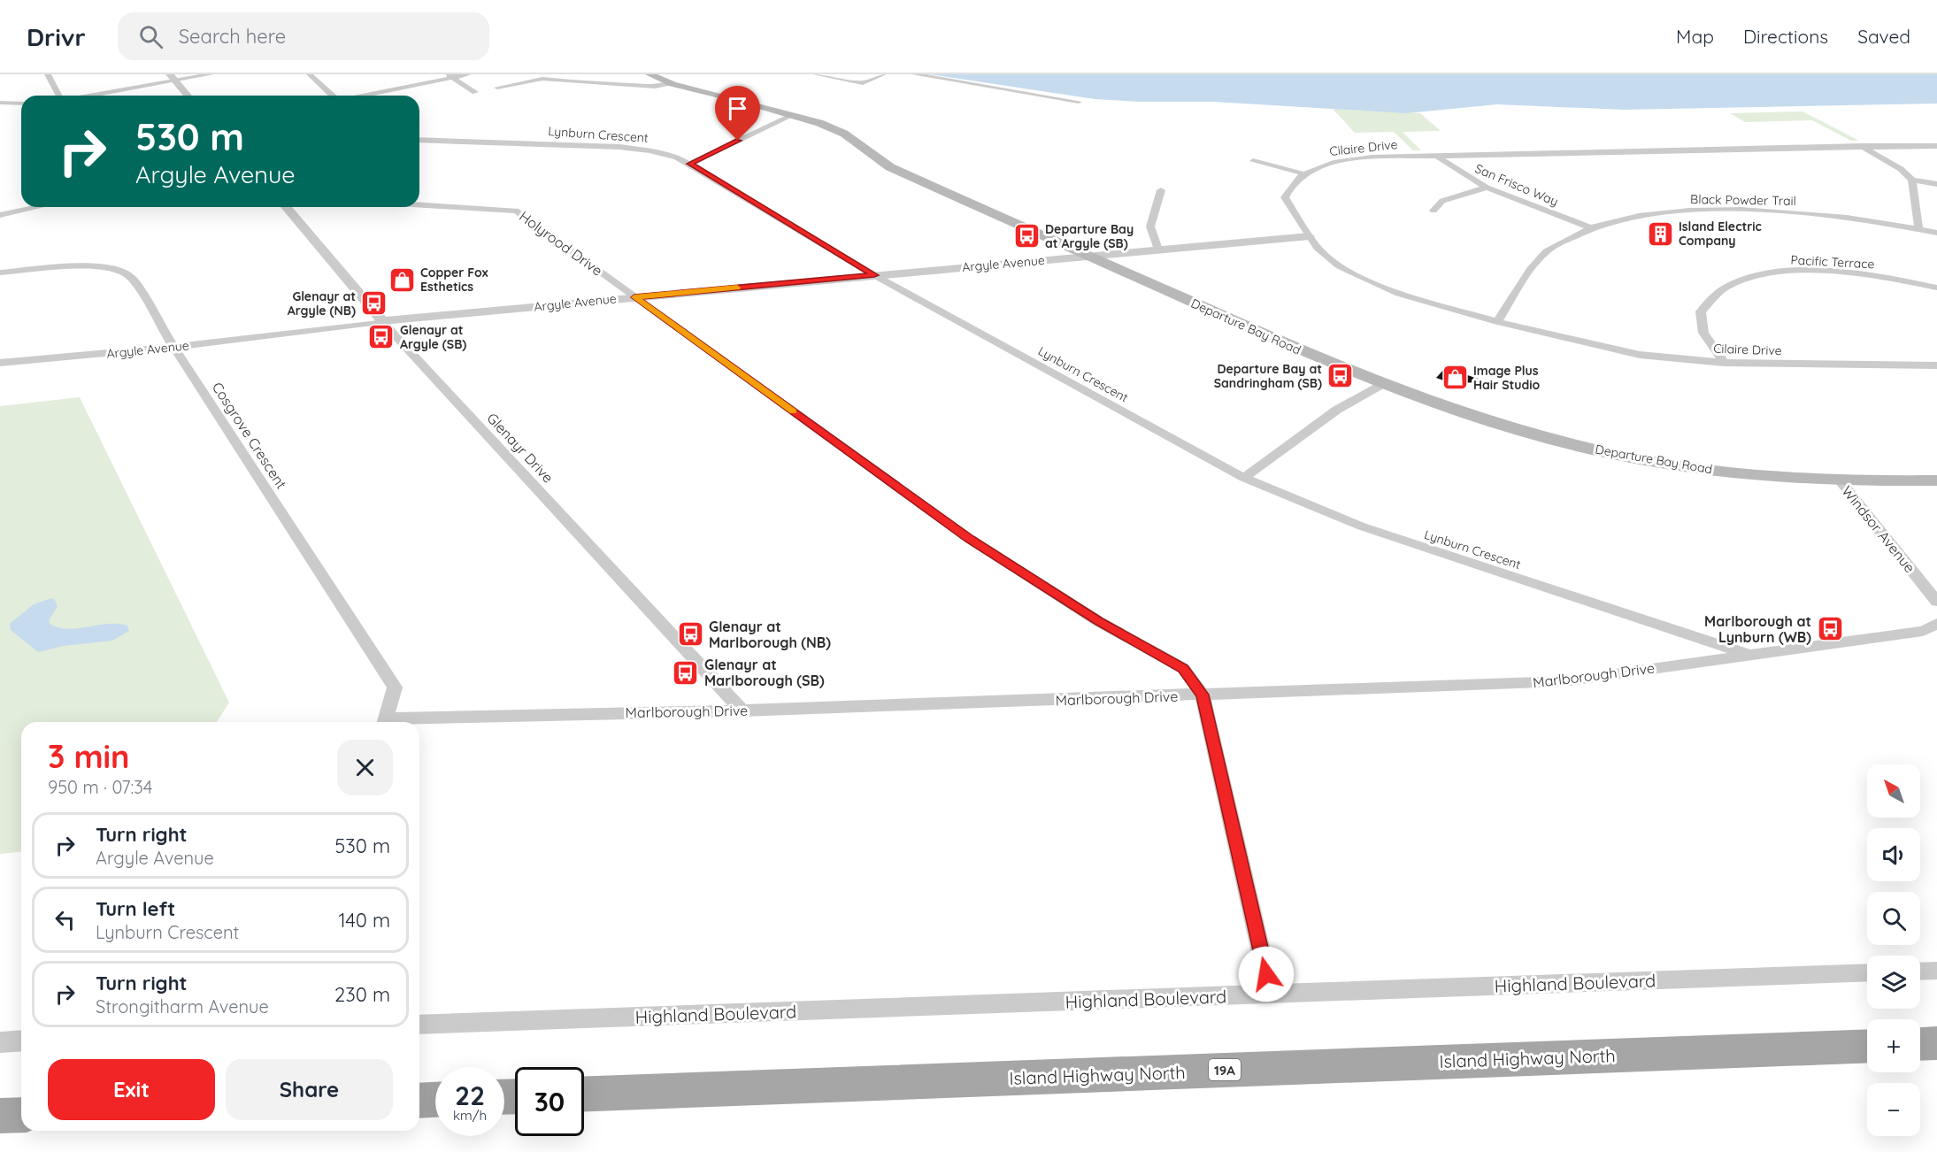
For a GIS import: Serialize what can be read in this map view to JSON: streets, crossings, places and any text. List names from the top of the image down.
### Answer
{
  "streets": {
    "main road": ["Departure Bay Road", "Island Highway North", "19A"],
    "street": [
      "Lynburn Crescent",
      "Cilaire Drive",
      "San Frisco Way",
      "Black Powder Trail",
      "Holyrood Drive",
      "Pacific Terrace",
      "Argyle Avenue",
      "Cosgrove Crescent",
      "Glenayr Drive",
      "Windsor Avenue",
      "Marlborough Drive",
      "Highland Boulevard"
    ]
  },
  "crossings": [
    ["Lynburn Crescent", "Argyle Avenue"],
    ["Lynburn Crescent", "Marlborough Drive"],
    ["Cilaire Drive", "San Frisco Way"],
    ["Cilaire Drive", "Black Powder Trail"],
    ["Cilaire Drive", "Pacific Terrace"],
    ["Cilaire Drive", "Argyle Avenue"],
    ["San Frisco Way", "Black Powder Trail"],
    ["Holyrood Drive", "Argyle Avenue"],
    ["Holyrood Drive", "Marlborough Drive"],
    ["Holyrood Drive", "Highland Boulevard"],
    ["Argyle Avenue", "Departure Bay Road"],
    ["Argyle Avenue", "Cosgrove Crescent"],
    ["Argyle Avenue", "Glenayr Drive"],
    ["Departure Bay Road", "Windsor Avenue"],
    ["Glenayr Drive", "Marlborough Drive"]
  ],
  "places": {
    "building": ["Island Electric Company"],
    "bus stop": [
      "Departure Bay at Argyle (SB)",
      "Glenayr at Argyle (NB)",
      "Glenayr at Argyle (SB)",
      "Departure Bay at Sandringham (SB)",
      "Marlborough at Lynburn (WB)",
      "Glenayr at Marlborough (NB)",
      "Glenayr at Marlborough (SB)"
    ],
    "shop": ["Copper Fox Esthetics", "Image Plus Hair Studio"]
  },
  "north": "top left",
  "page": {
    "header": "Drivr",
    "search": "Search here",
    "nav": ["Map", "Directions", "Saved"],
    "turn": ["530 m", "Argyle Avenue"],
    "heading": ["3 min", "950 m · 07:34"],
    "map_buttons": ["+", "−"],
    "list": [
      {
        "name": "Turn right",
        "note": "Argyle Avenue",
        "value": "530 m"
      },
      {
        "name": "Turn left",
        "note": "Lynburn Crescent",
        "value": "140 m"
      },
      {
        "name": "Turn right",
        "note": "Strongitharm Avenue",
        "value": "230 m"
      }
    ],
    "buttons": ["Exit", "Share"],
    "speed": "22 km/h",
    "limit": "30"
  }
}
